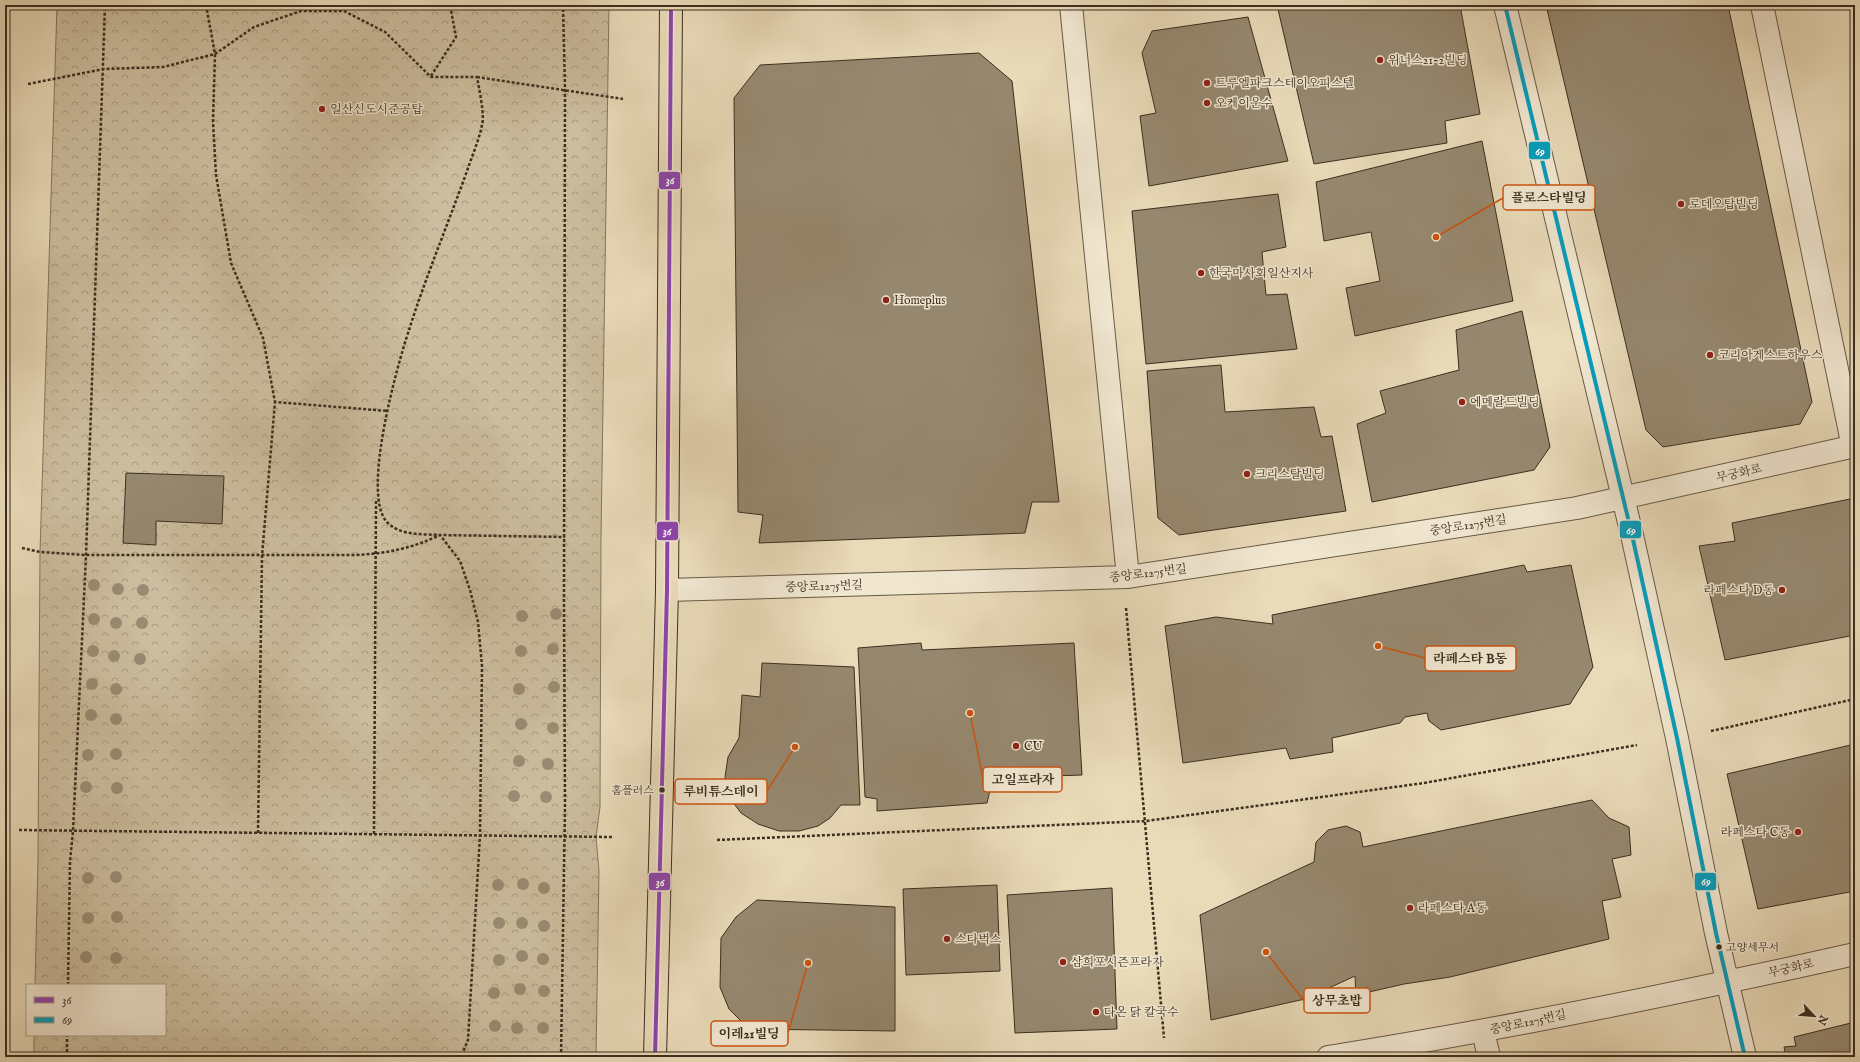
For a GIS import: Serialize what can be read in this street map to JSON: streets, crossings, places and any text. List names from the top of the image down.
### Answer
{
  "streets": {
    "street": ["무궁화로", "중앙로1275번길"]
  },
  "crossings": [
    ["무궁화로", "중앙로1275번길"]
  ],
  "places": [
    "위너스21-2빌딩",
    "트루엘파크스테이오피스텔",
    "오케이운수",
    "일산신도시준공탑",
    "로데오탑빌딩",
    "플로스타빌딩",
    "한국마사회일산지사",
    "Homeplus",
    "코리아게스트하우스",
    "에메랄드빌딩",
    "크리스탈빌딩",
    "라페스타 D동",
    "라페스타 B동",
    "고일프라자",
    "CU",
    "루비튜스데이",
    "홈플러스",
    "라페스타 C동",
    "라페스타 A동",
    "스타벅스",
    "고양세무서",
    "상무초밥",
    "삼희포시즌프라자",
    "이레21빌딩",
    "다온 닭 칼국수"
  ],
  "lines": ["transit line 36", "transit line 69"],
  "legend": ["36", "69"],
  "north": "bottom right"
}
